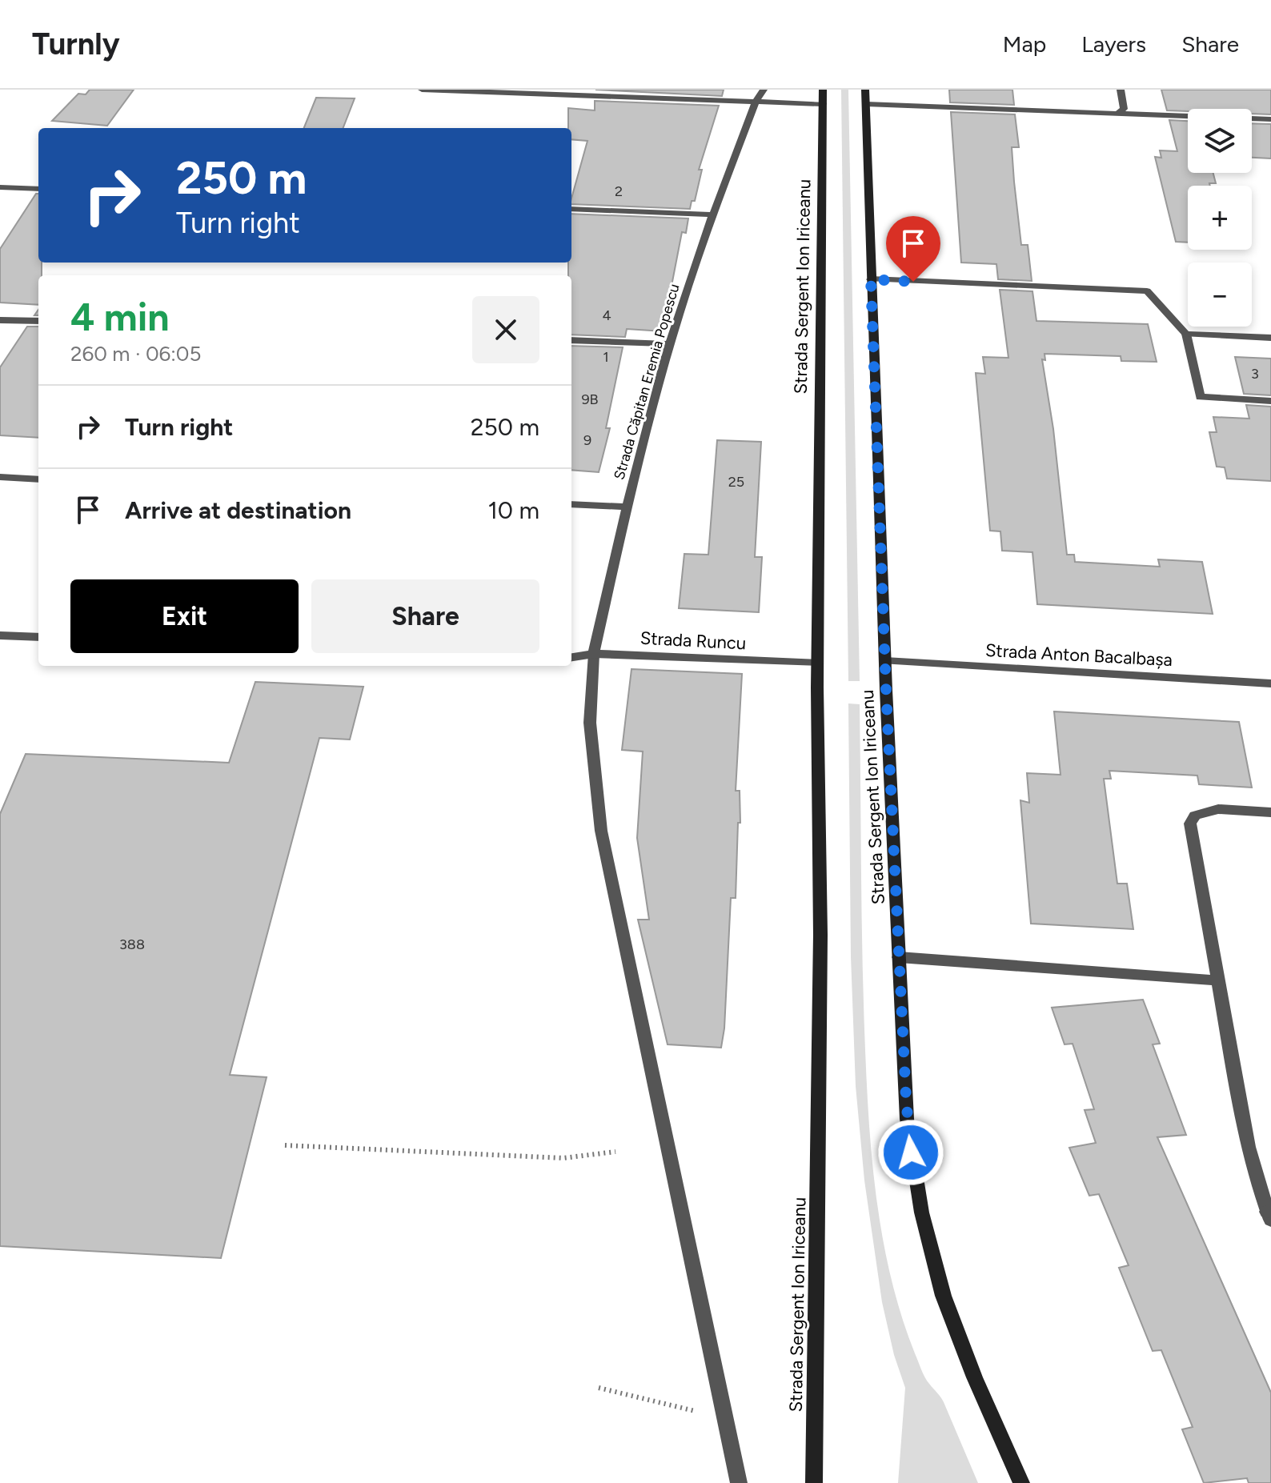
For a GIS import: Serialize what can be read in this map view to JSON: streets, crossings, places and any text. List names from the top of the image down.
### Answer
{
  "streets": {
    "main road": ["Strada Sergent Ion Iriceanu"],
    "street": ["Strada Căpitan Eremia Popescu", "Strada Runcu", "Strada Anton Bacalbașa"]
  },
  "crossings": [
    ["Strada Sergent Ion Iriceanu", "Strada Runcu"],
    ["Strada Sergent Ion Iriceanu", "Strada Anton Bacalbașa"],
    ["Strada Căpitan Eremia Popescu", "Strada Runcu"]
  ],
  "house_numbers": [
    "2",
    "4",
    "1",
    "3",
    "9B",
    "9",
    "25",
    "388"
  ],
  "page": {
    "header": "Turnly",
    "nav": ["Map", "Layers", "Share"],
    "map_buttons": ["+", "−"],
    "turn": ["250 m", "Turn right"],
    "heading": ["4 min", "260 m · 06:05"],
    "list": [
      {
        "name": "Turn right",
        "value": "250 m"
      },
      {
        "name": "Arrive at destination",
        "value": "10 m"
      }
    ],
    "buttons": ["Exit", "Share"]
  }
}
